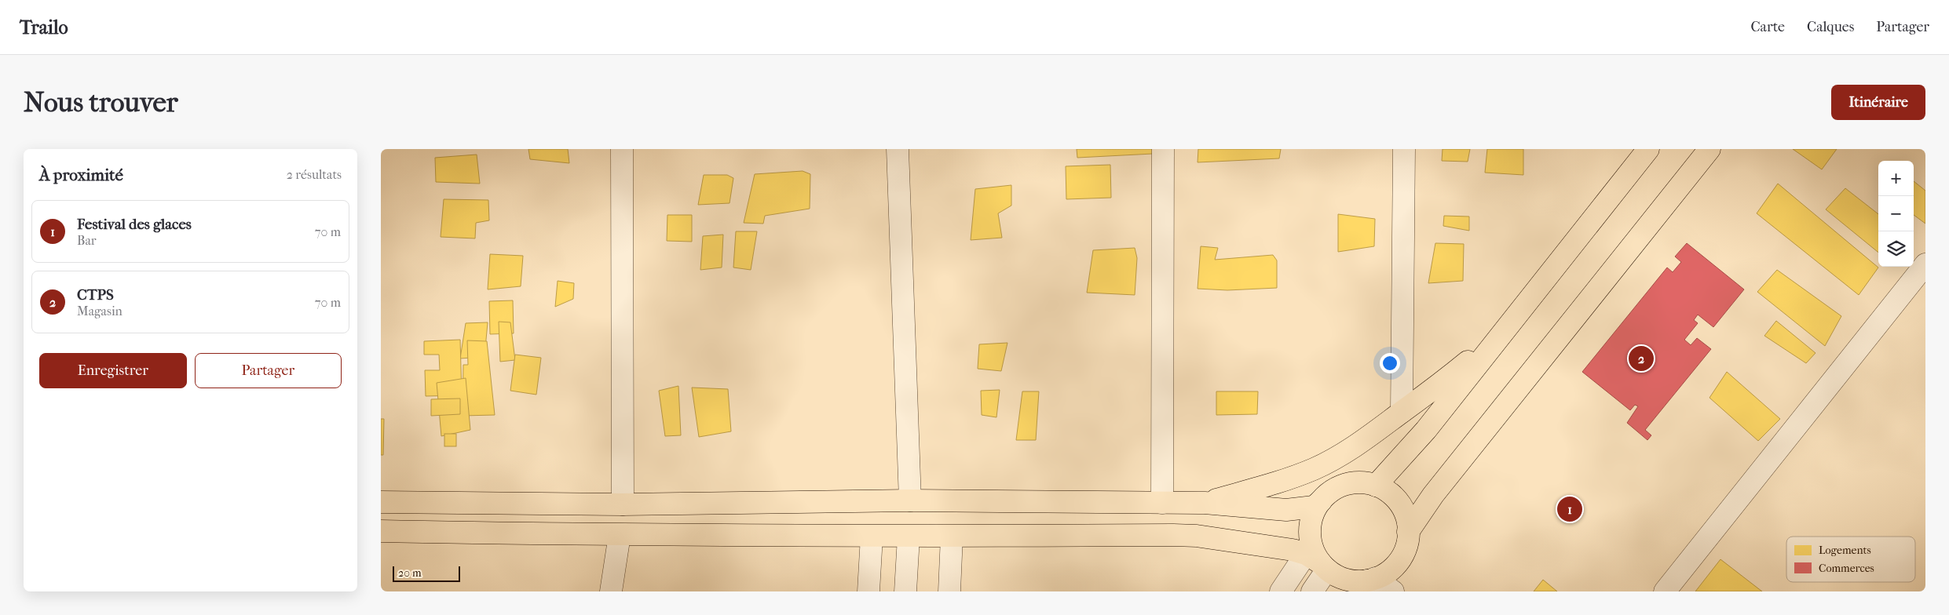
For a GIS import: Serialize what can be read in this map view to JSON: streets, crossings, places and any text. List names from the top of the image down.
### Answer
{
  "legend": ["Logements", "Commerces"],
  "scale_bar": "20 m",
  "page": {
    "header": "Trailo",
    "nav": ["Carte", "Calques", "Partager"],
    "buttons": [
      "Itinéraire",
      ["Enregistrer", "Partager"]
    ],
    "title": "Nous trouver",
    "heading": ["À proximité", "2 résultats"],
    "map_buttons": ["+", "−"],
    "list": [
      {
        "mark": "1",
        "name": "Festival des glaces",
        "note": "Bar",
        "value": "70 m"
      },
      {
        "mark": "2",
        "name": "CTPS",
        "note": "Magasin",
        "value": "70 m"
      }
    ],
    "pins": ["2", "1"],
    "scale": "20 m"
  }
}
